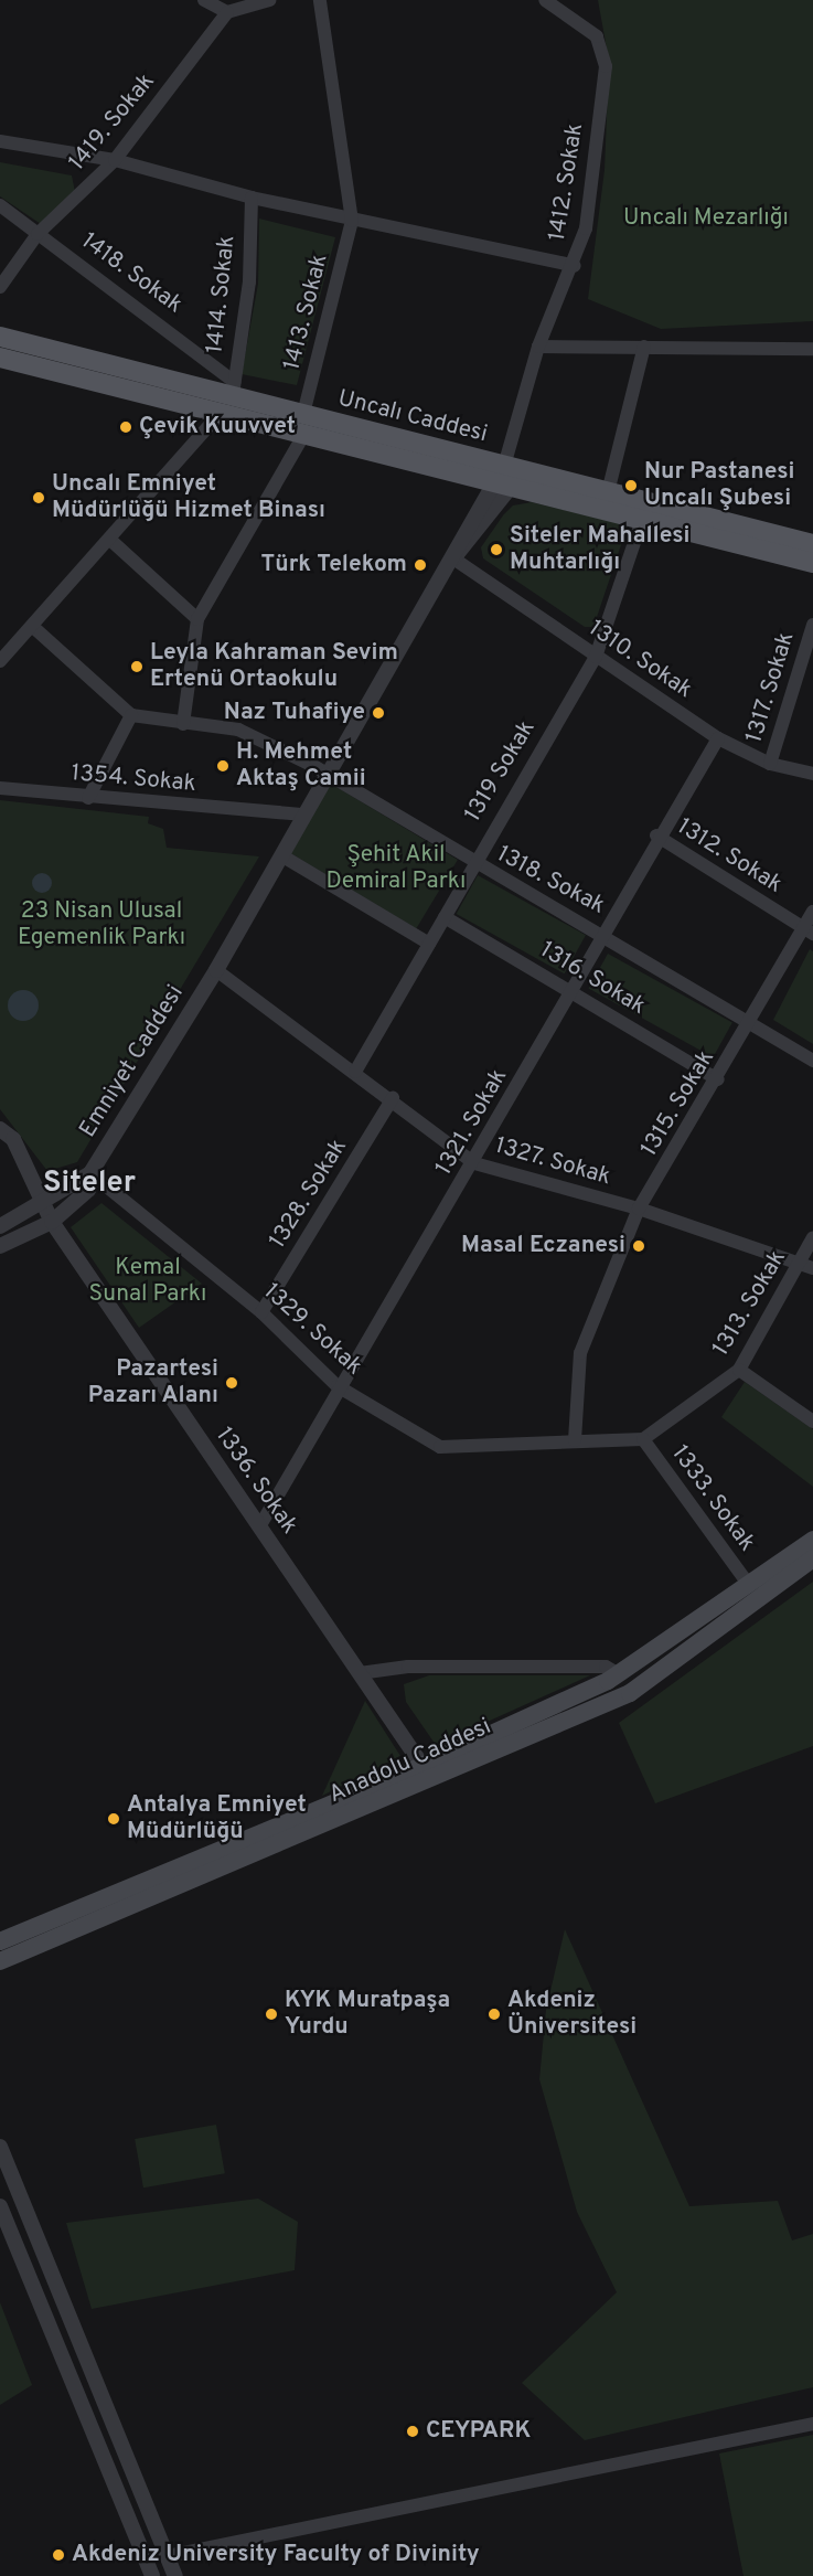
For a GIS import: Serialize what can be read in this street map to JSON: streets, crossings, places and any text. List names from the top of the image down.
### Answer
{
  "streets": {
    "main road": ["Uncalı Caddesi", "Anadolu Caddesi"],
    "street": [
      "1419. Sokak",
      "1412. Sokak",
      "1418. Sokak",
      "1414. Sokak",
      "1413. Sokak",
      "1310. Sokak",
      "1317. Sokak",
      "1319 Sokak",
      "1354. Sokak",
      "1312. Sokak",
      "1318. Sokak",
      "1316. Sokak",
      "Emniyet Caddesi",
      "1315. Sokak",
      "1321. Sokak",
      "1327. Sokak",
      "1328. Sokak",
      "1313. Sokak",
      "1329. Sokak",
      "1336. Sokak",
      "1333. Sokak"
    ]
  },
  "crossings": [
    ["1419. Sokak", "1418. Sokak"],
    ["1412. Sokak", "Uncalı Caddesi"],
    ["1412. Sokak", "Emniyet Caddesi"],
    ["1418. Sokak", "1414. Sokak"],
    ["1418. Sokak", "Uncalı Caddesi"],
    ["1414. Sokak", "Uncalı Caddesi"],
    ["1413. Sokak", "Uncalı Caddesi"],
    ["Uncalı Caddesi", "1319 Sokak"],
    ["Uncalı Caddesi", "Emniyet Caddesi"],
    ["1310. Sokak", "1317. Sokak"],
    ["1310. Sokak", "1319 Sokak"],
    ["1310. Sokak", "Emniyet Caddesi"],
    ["1310. Sokak", "1321. Sokak"],
    ["1319 Sokak", "1318. Sokak"],
    ["1319 Sokak", "1316. Sokak"],
    ["1319 Sokak", "1327. Sokak"],
    ["1354. Sokak", "Emniyet Caddesi"],
    ["1312. Sokak", "1315. Sokak"],
    ["1312. Sokak", "1321. Sokak"],
    ["1318. Sokak", "Emniyet Caddesi"],
    ["1318. Sokak", "1315. Sokak"],
    ["1318. Sokak", "1321. Sokak"],
    ["1316. Sokak", "1315. Sokak"],
    ["1316. Sokak", "1321. Sokak"],
    ["Emniyet Caddesi", "1327. Sokak"],
    ["Emniyet Caddesi", "1329. Sokak"],
    ["Emniyet Caddesi", "1336. Sokak"],
    ["1315. Sokak", "1327. Sokak"],
    ["1315. Sokak", "1329. Sokak"],
    ["1321. Sokak", "1327. Sokak"],
    ["1321. Sokak", "1329. Sokak"],
    ["1321. Sokak", "1336. Sokak"],
    ["1327. Sokak", "1328. Sokak"],
    ["1327. Sokak", "1313. Sokak"],
    ["1328. Sokak", "1329. Sokak"],
    ["1313. Sokak", "1333. Sokak"],
    ["1336. Sokak", "Anadolu Caddesi"],
    ["1333. Sokak", "Anadolu Caddesi"]
  ],
  "districts": ["Siteler"],
  "parks": [
    "Uncalı Mezarlığı",
    "Şehit Akil Demiral Parkı",
    "23 Nisan Ulusal Egemenlik Parkı",
    "Kemal Sunal Parkı"
  ],
  "places": [
    "Çevik Kuuvvet",
    "Nur Pastanesi Uncalı Şubesi",
    "Uncalı Emniyet Müdürlüğü Hizmet Binası",
    "Siteler Mahallesi Muhtarlığı",
    "Türk Telekom",
    "Leyla Kahraman Sevim Ertenü Ortaokulu",
    "Naz Tuhafiye",
    "H. Mehmet Aktaş Camii",
    "Masal Eczanesi",
    "Pazartesi Pazarı Alanı",
    "Antalya Emniyet Müdürlüğü",
    "KYK Muratpaşa Yurdu",
    "Akdeniz Üniversitesi",
    "CEYPARK",
    "Akdeniz University Faculty of Divinity"
  ]
}
